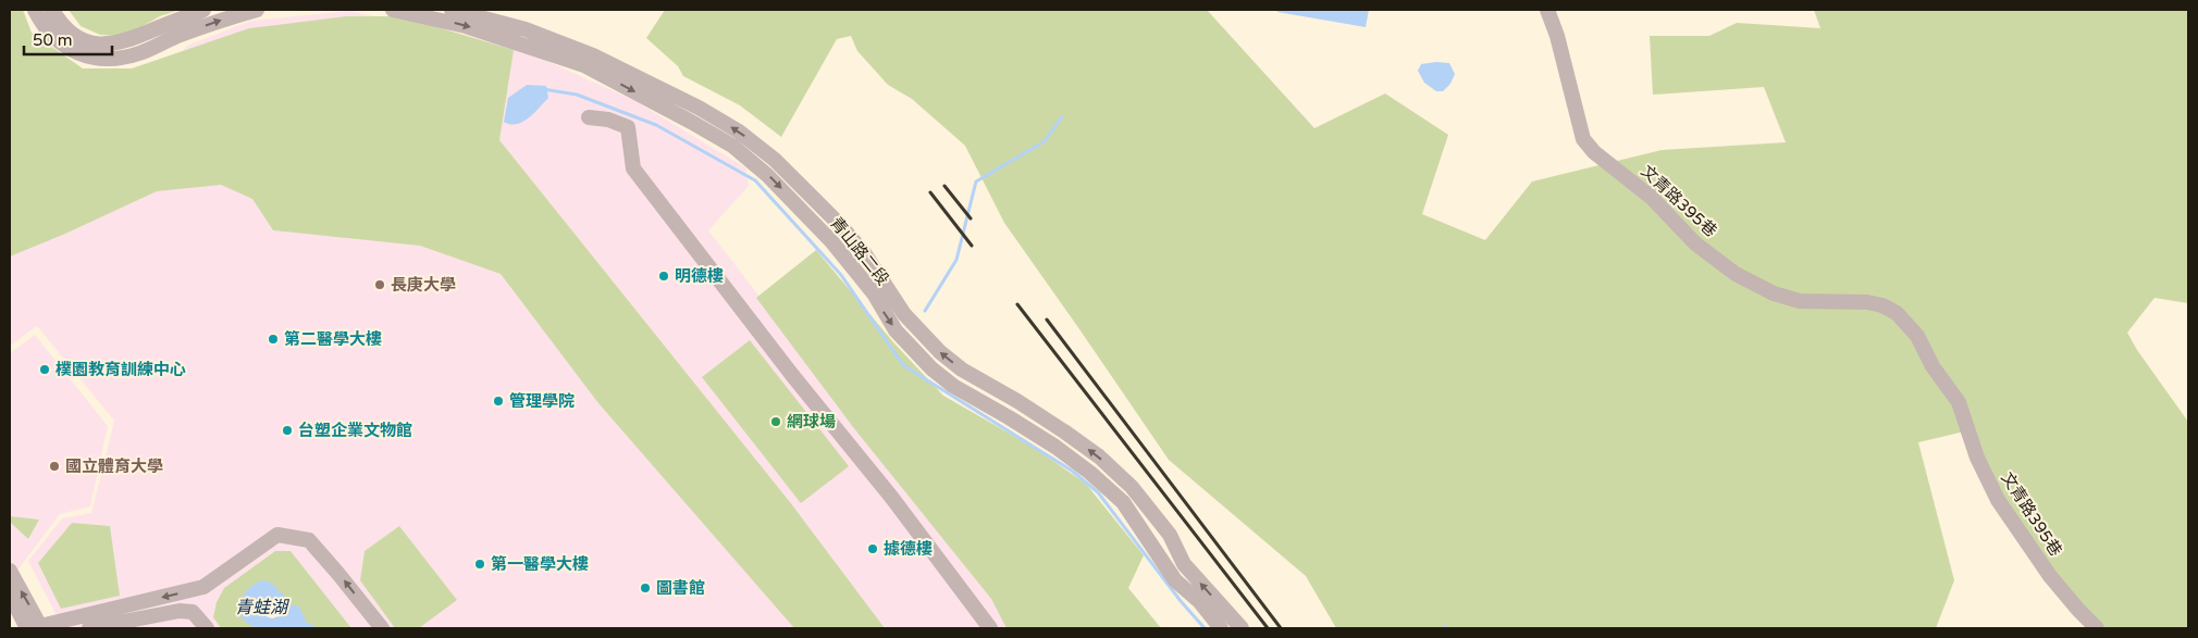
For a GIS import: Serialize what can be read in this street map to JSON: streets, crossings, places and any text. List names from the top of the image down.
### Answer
{
  "streets": {
    "street": ["文青路395巷", "青山路二段"]
  },
  "water": ["青蛙湖"],
  "places": [
    "明德樓",
    "長庚大學",
    "第二醫學大樓",
    "樸園教育訓練中心",
    "管理學院",
    "網球場",
    "台塑企業文物館",
    "國立體育大學",
    "據德樓",
    "第一醫學大樓",
    "圖書館"
  ],
  "scale_bar": "50 m"
}
